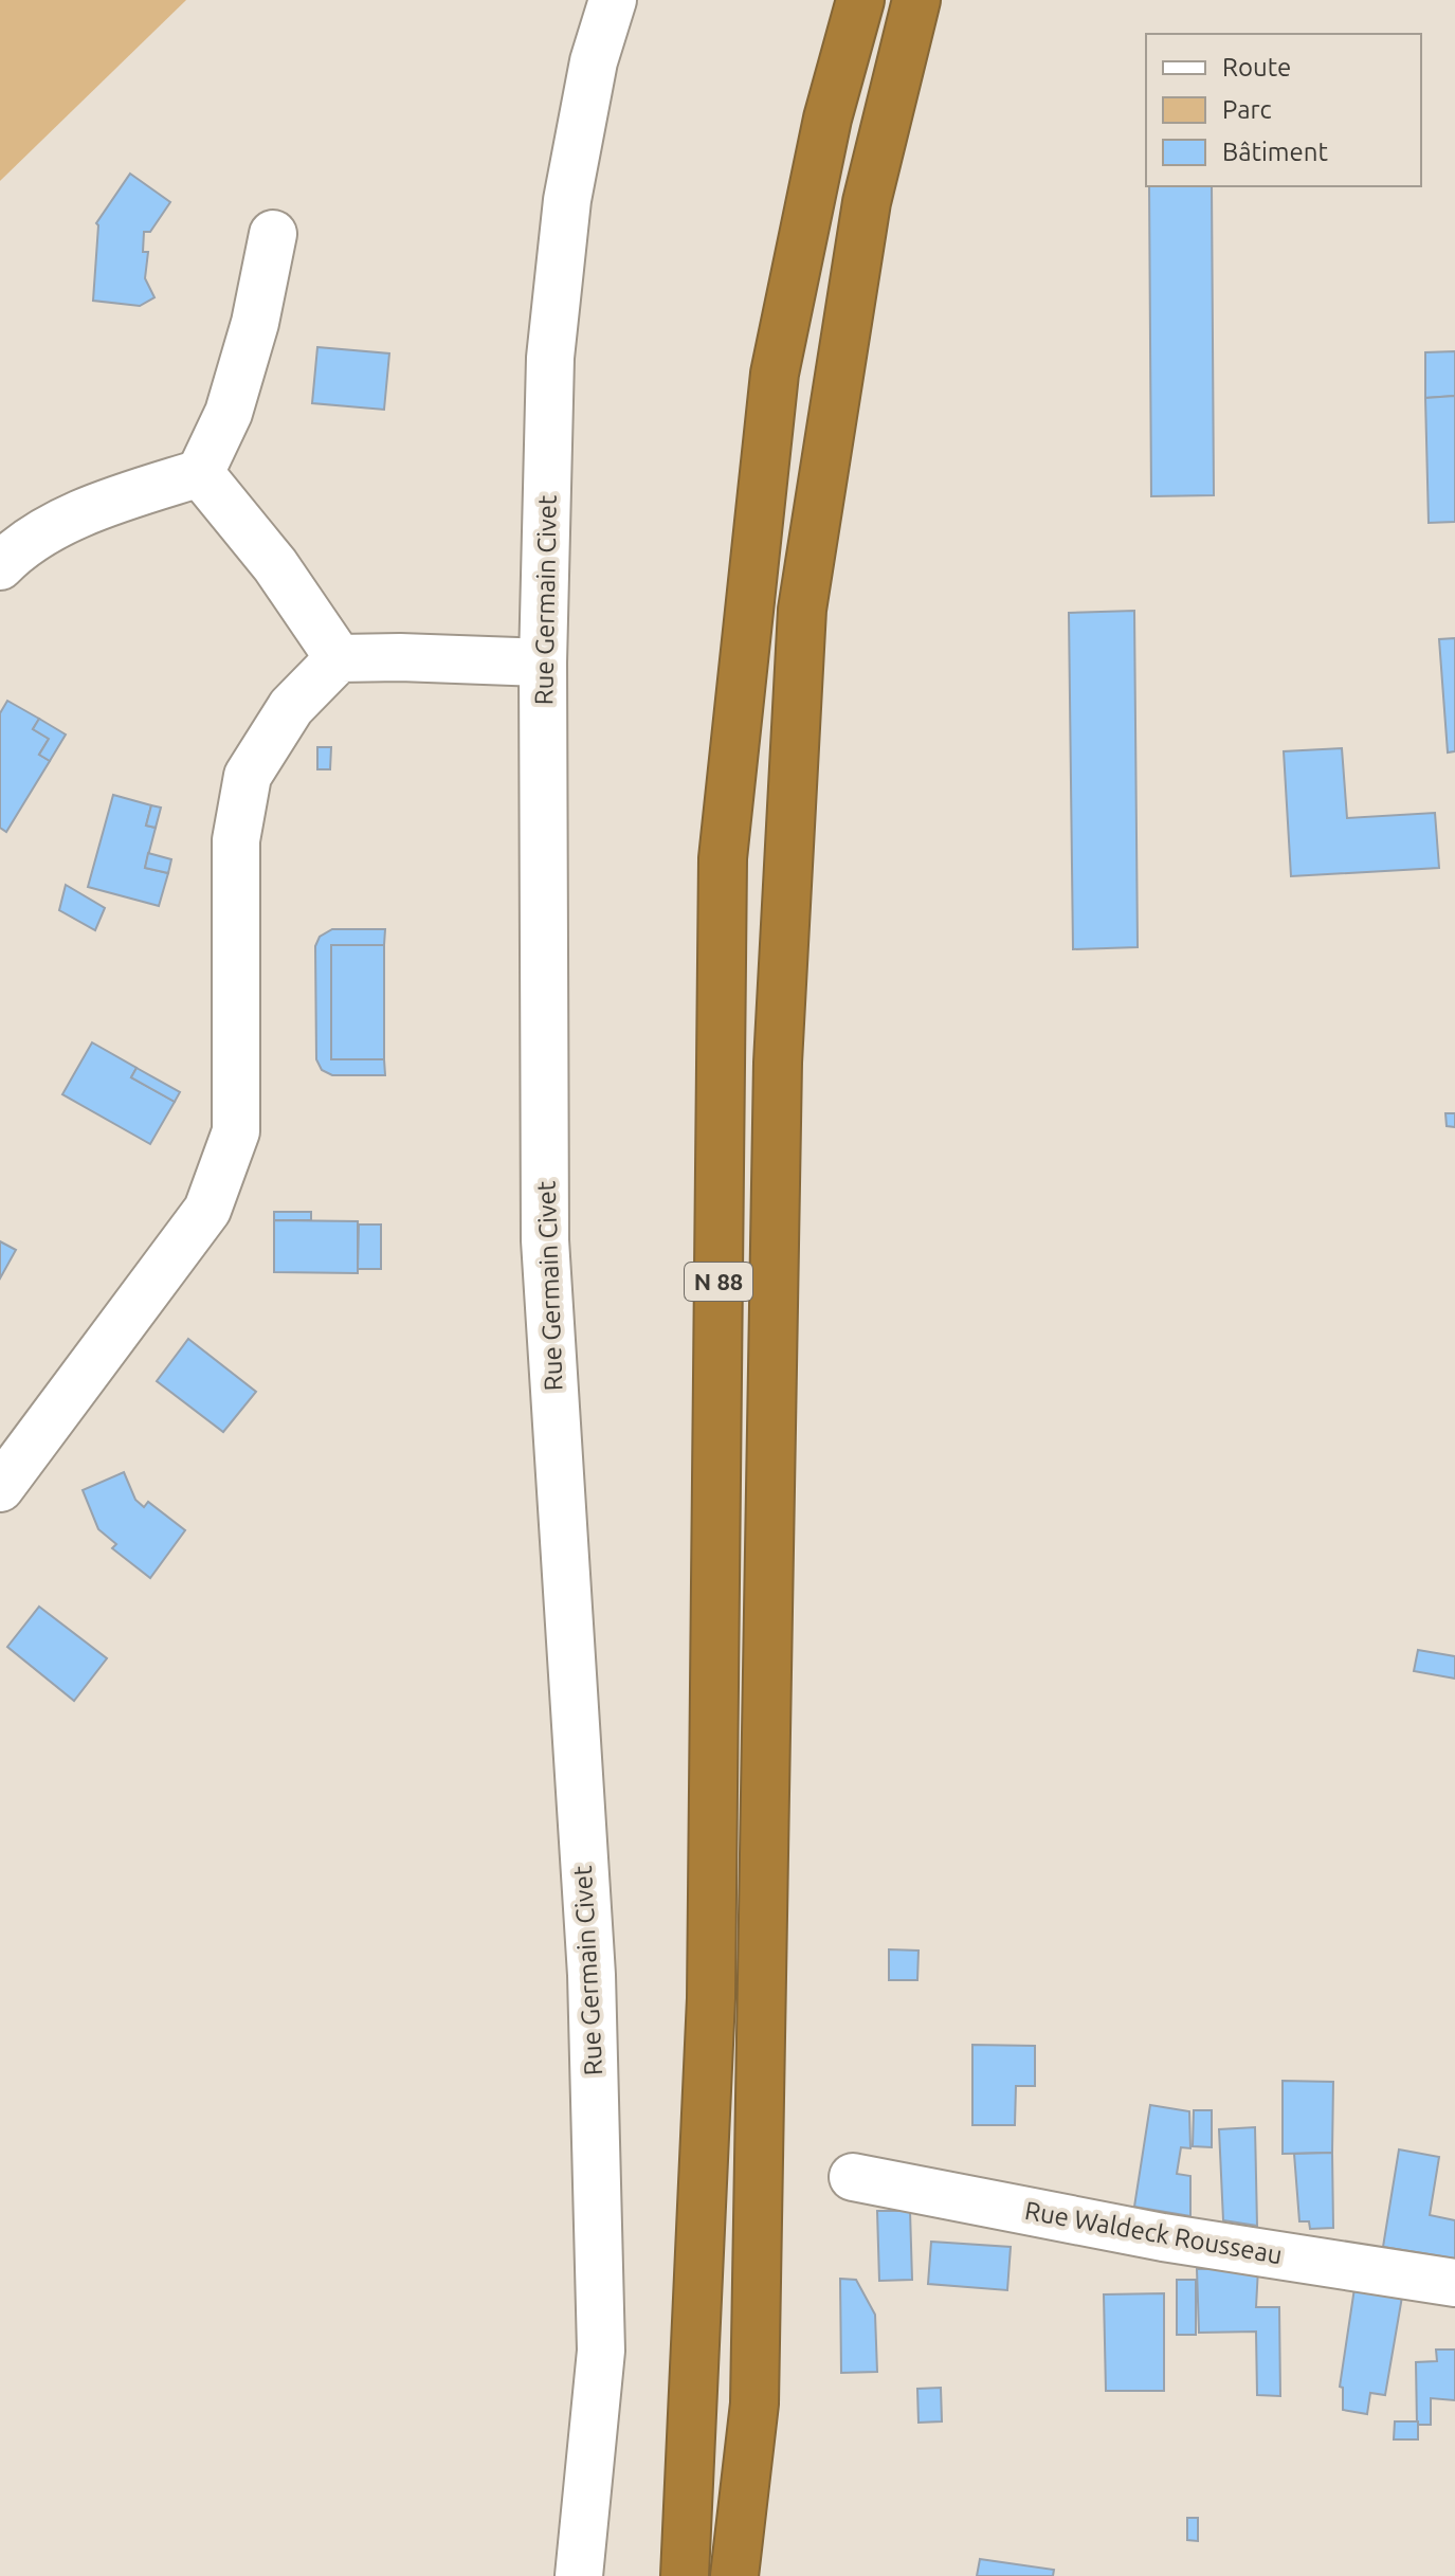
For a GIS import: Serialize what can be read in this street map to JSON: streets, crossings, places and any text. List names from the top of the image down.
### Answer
{
  "streets": {
    "highway": ["N 88"],
    "street": ["Rue Germain Civet", "Rue Waldeck Rousseau"]
  },
  "legend": ["Route", "Parc", "Bâtiment"]
}
